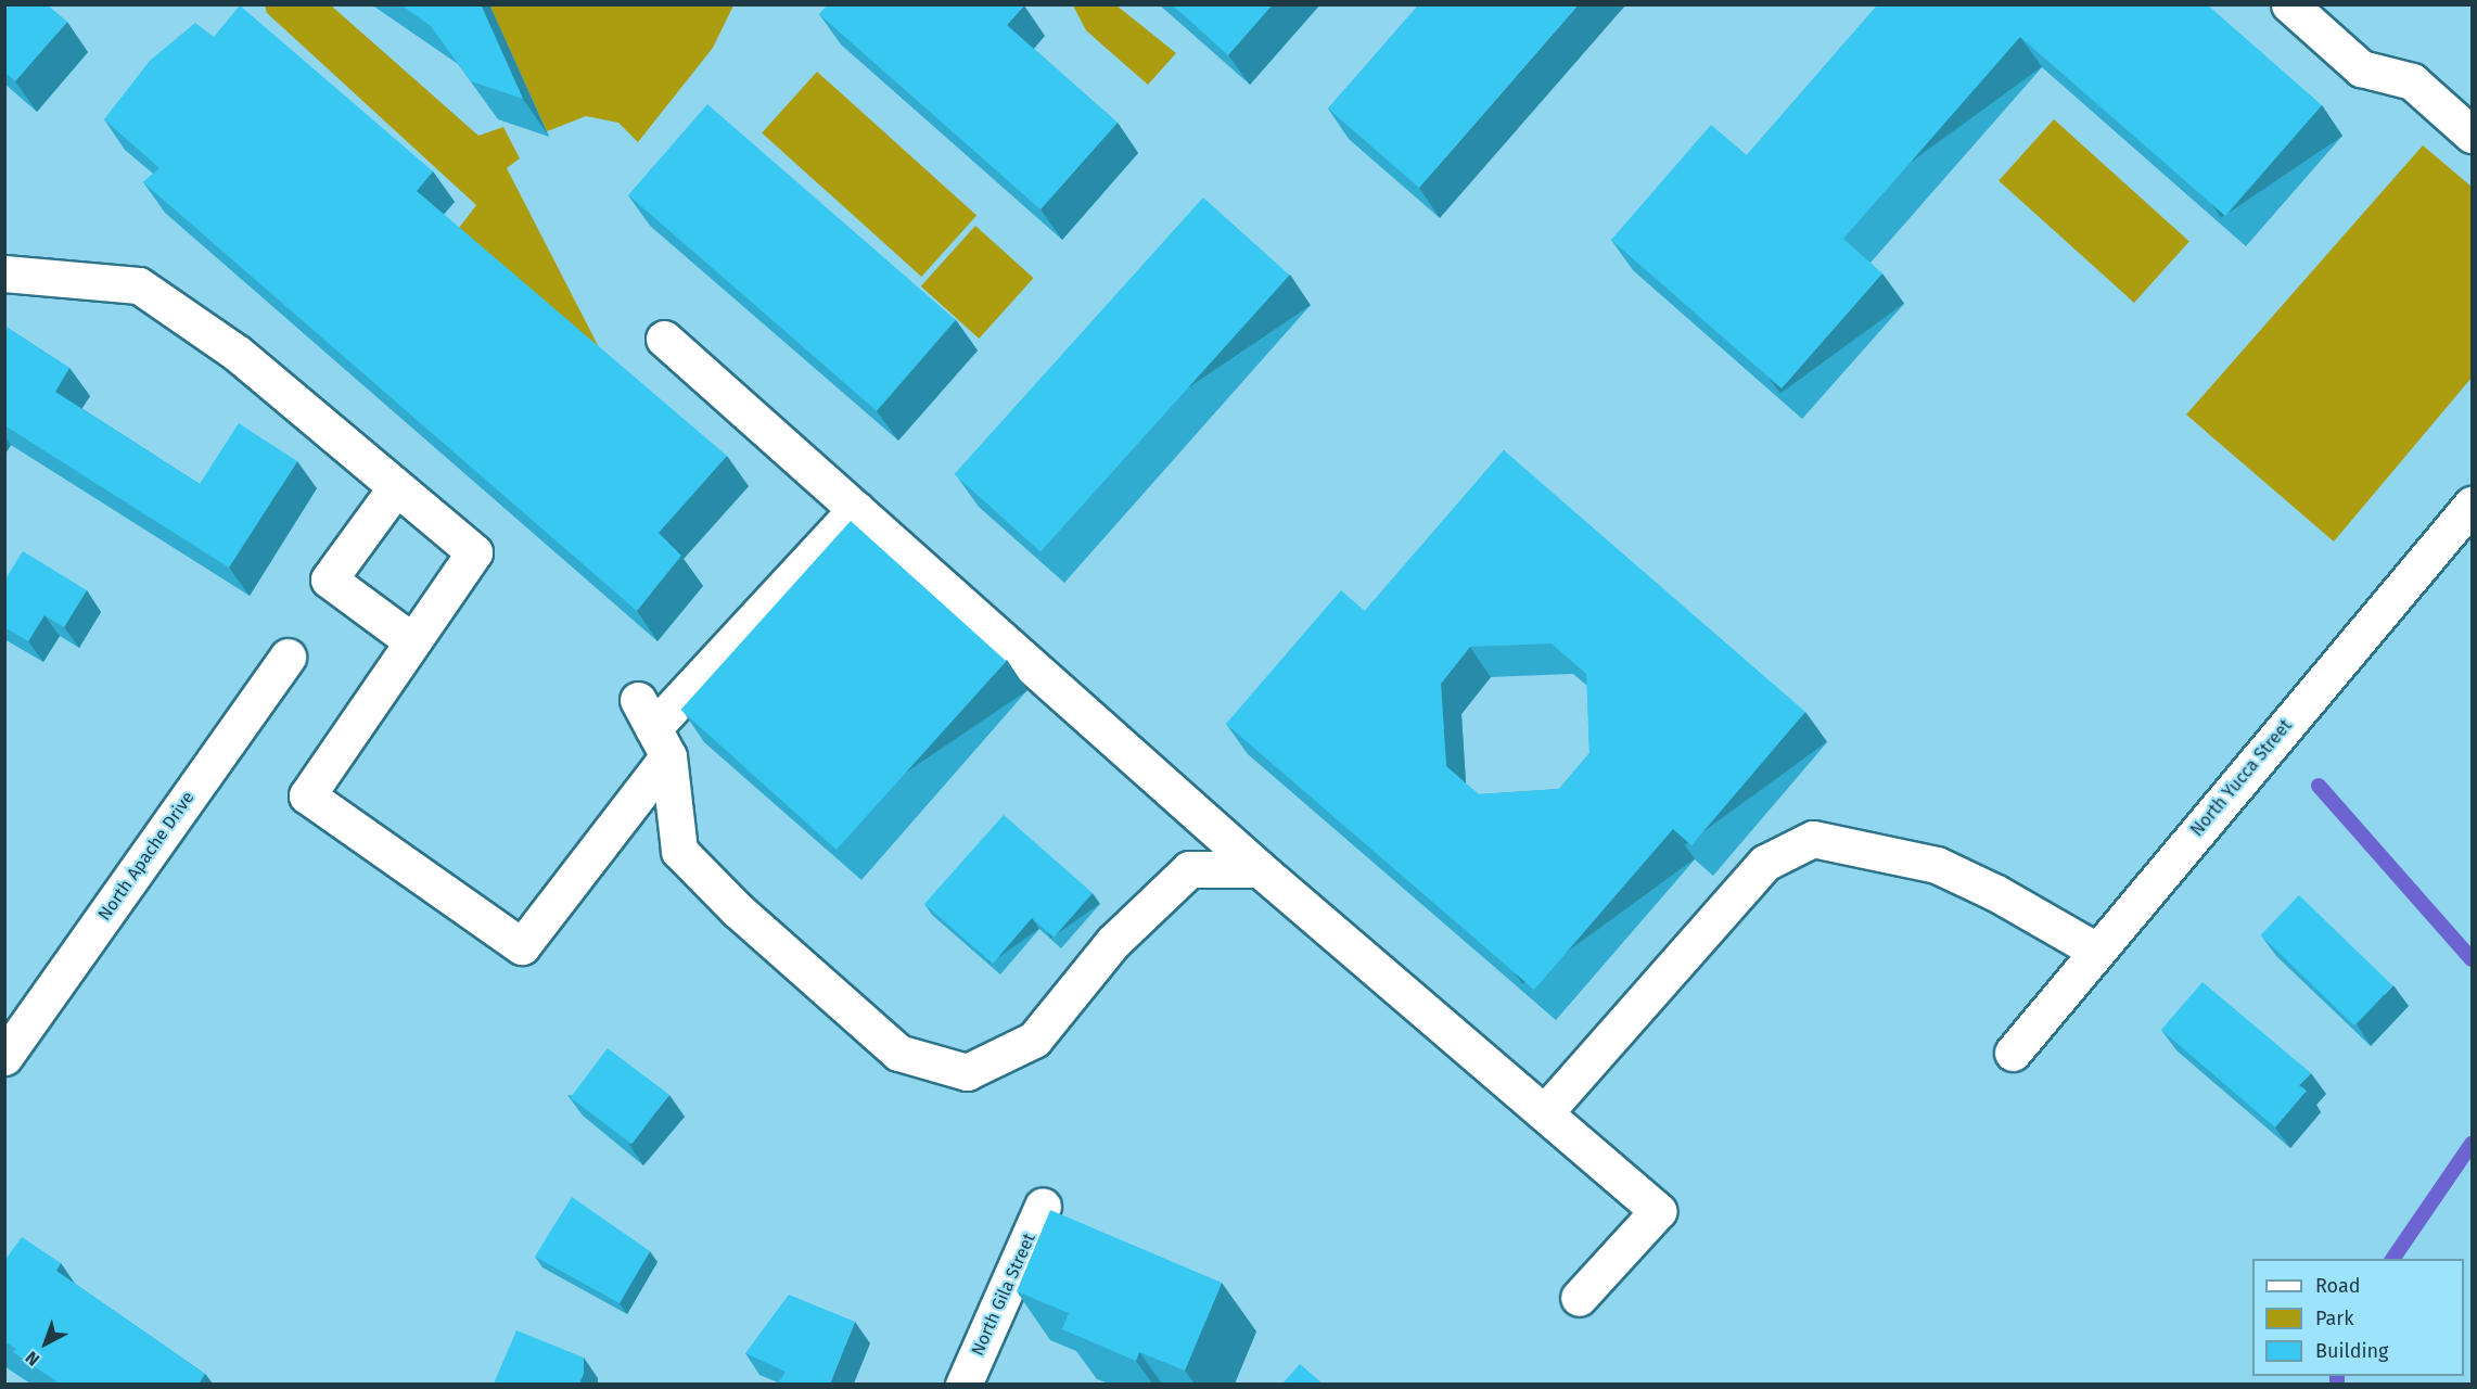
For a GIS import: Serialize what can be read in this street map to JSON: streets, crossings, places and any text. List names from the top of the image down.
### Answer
{
  "streets": {
    "street": ["North Yucca Street", "North Apache Drive", "North Gila Street"]
  },
  "legend": ["Road", "Park", "Building"],
  "north": "bottom left"
}
